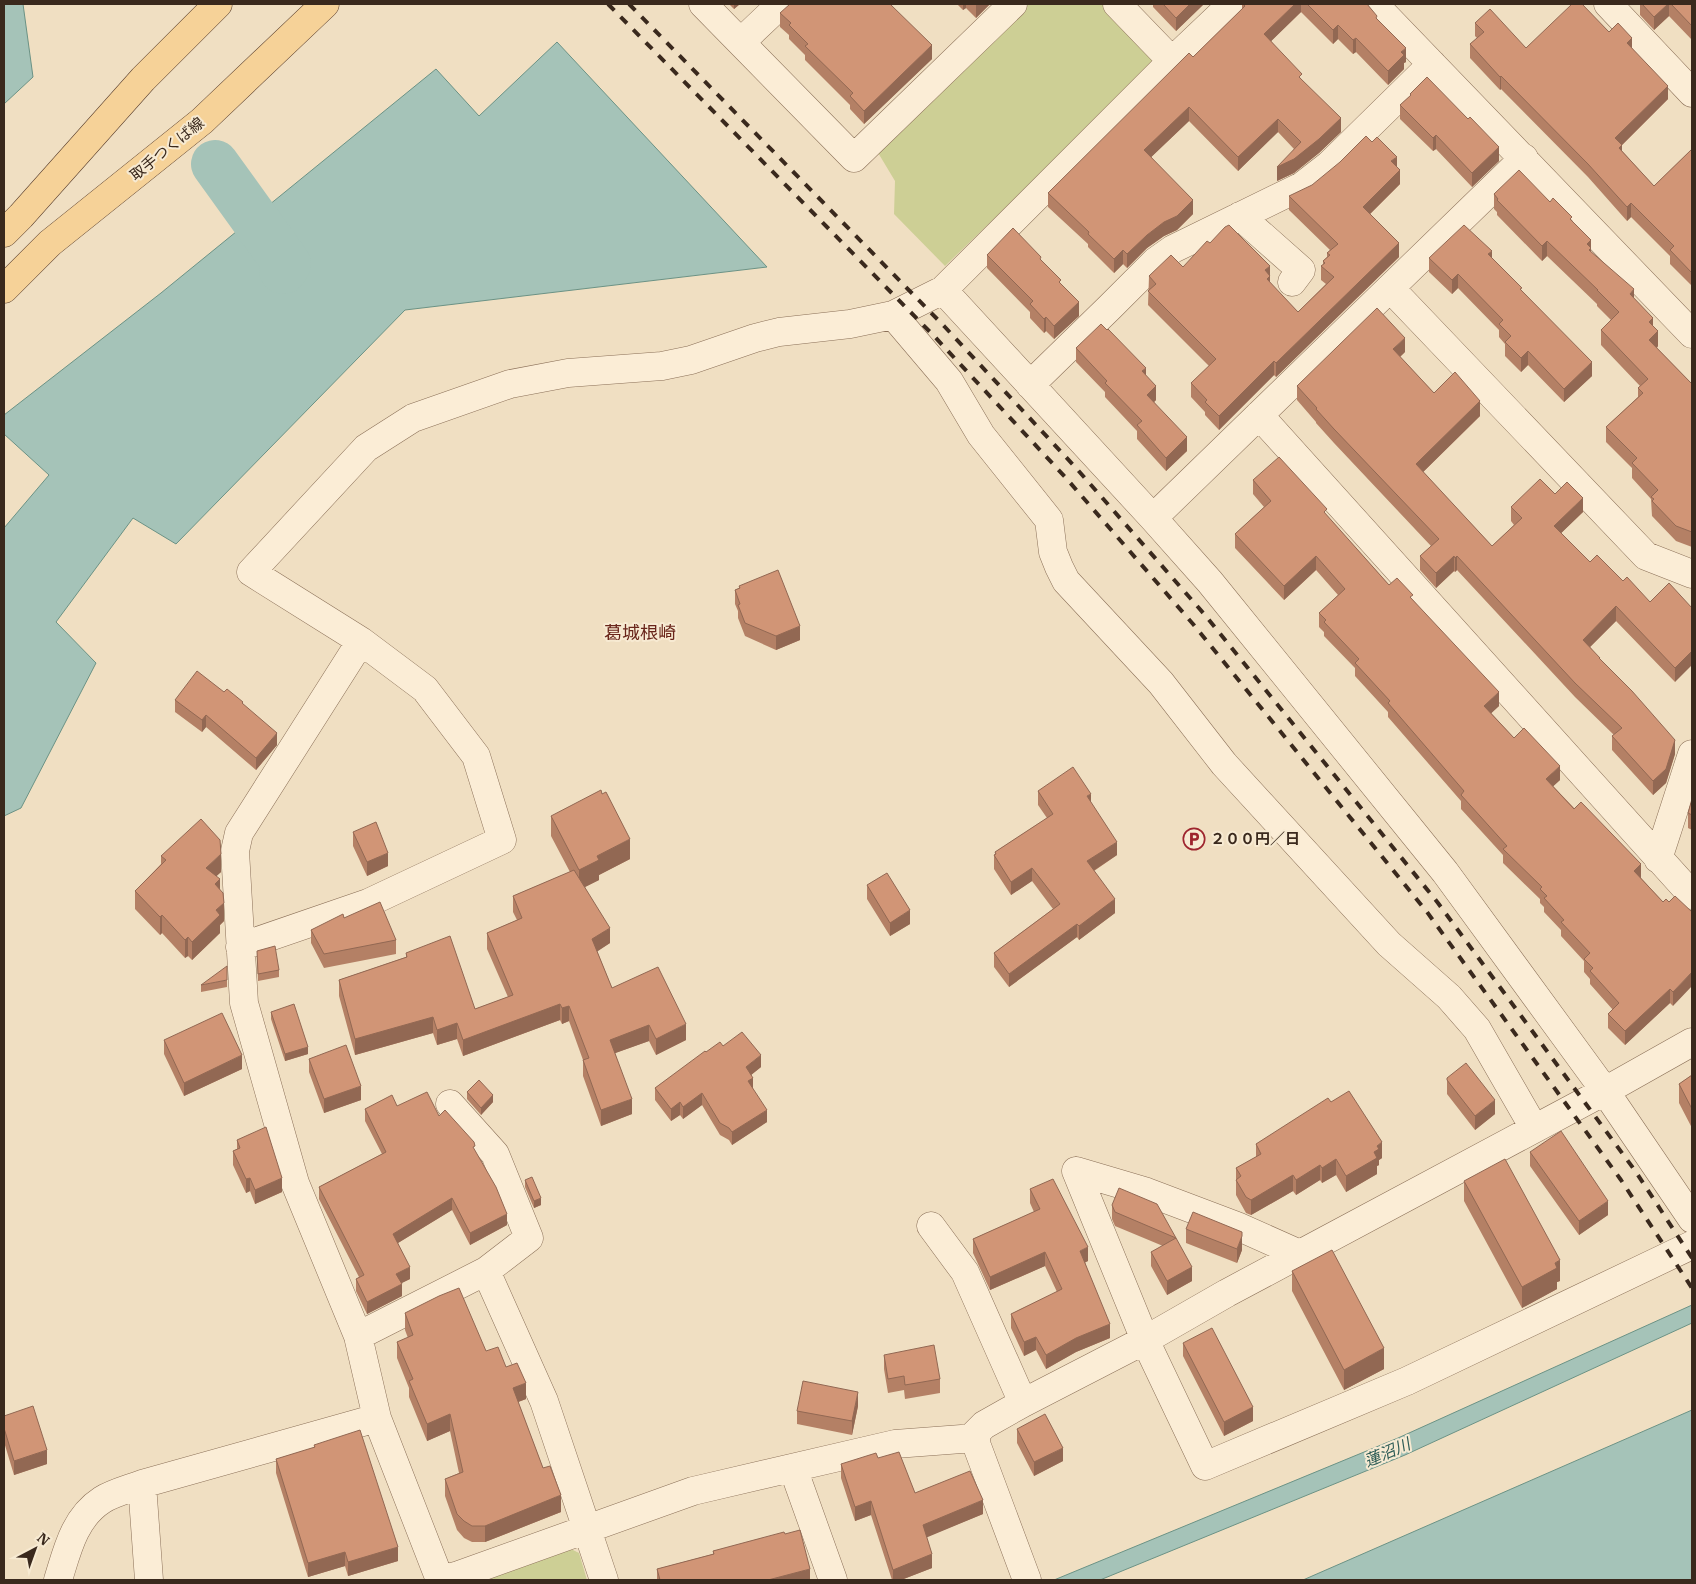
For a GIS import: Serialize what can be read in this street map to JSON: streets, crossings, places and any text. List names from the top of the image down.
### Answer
{
  "streets": {
    "main road": ["取手つくば線"]
  },
  "districts": ["葛城根崎"],
  "water": ["蓮沼川"],
  "places": {
    "parking": ["２００円／日"]
  },
  "north": "top right"
}
